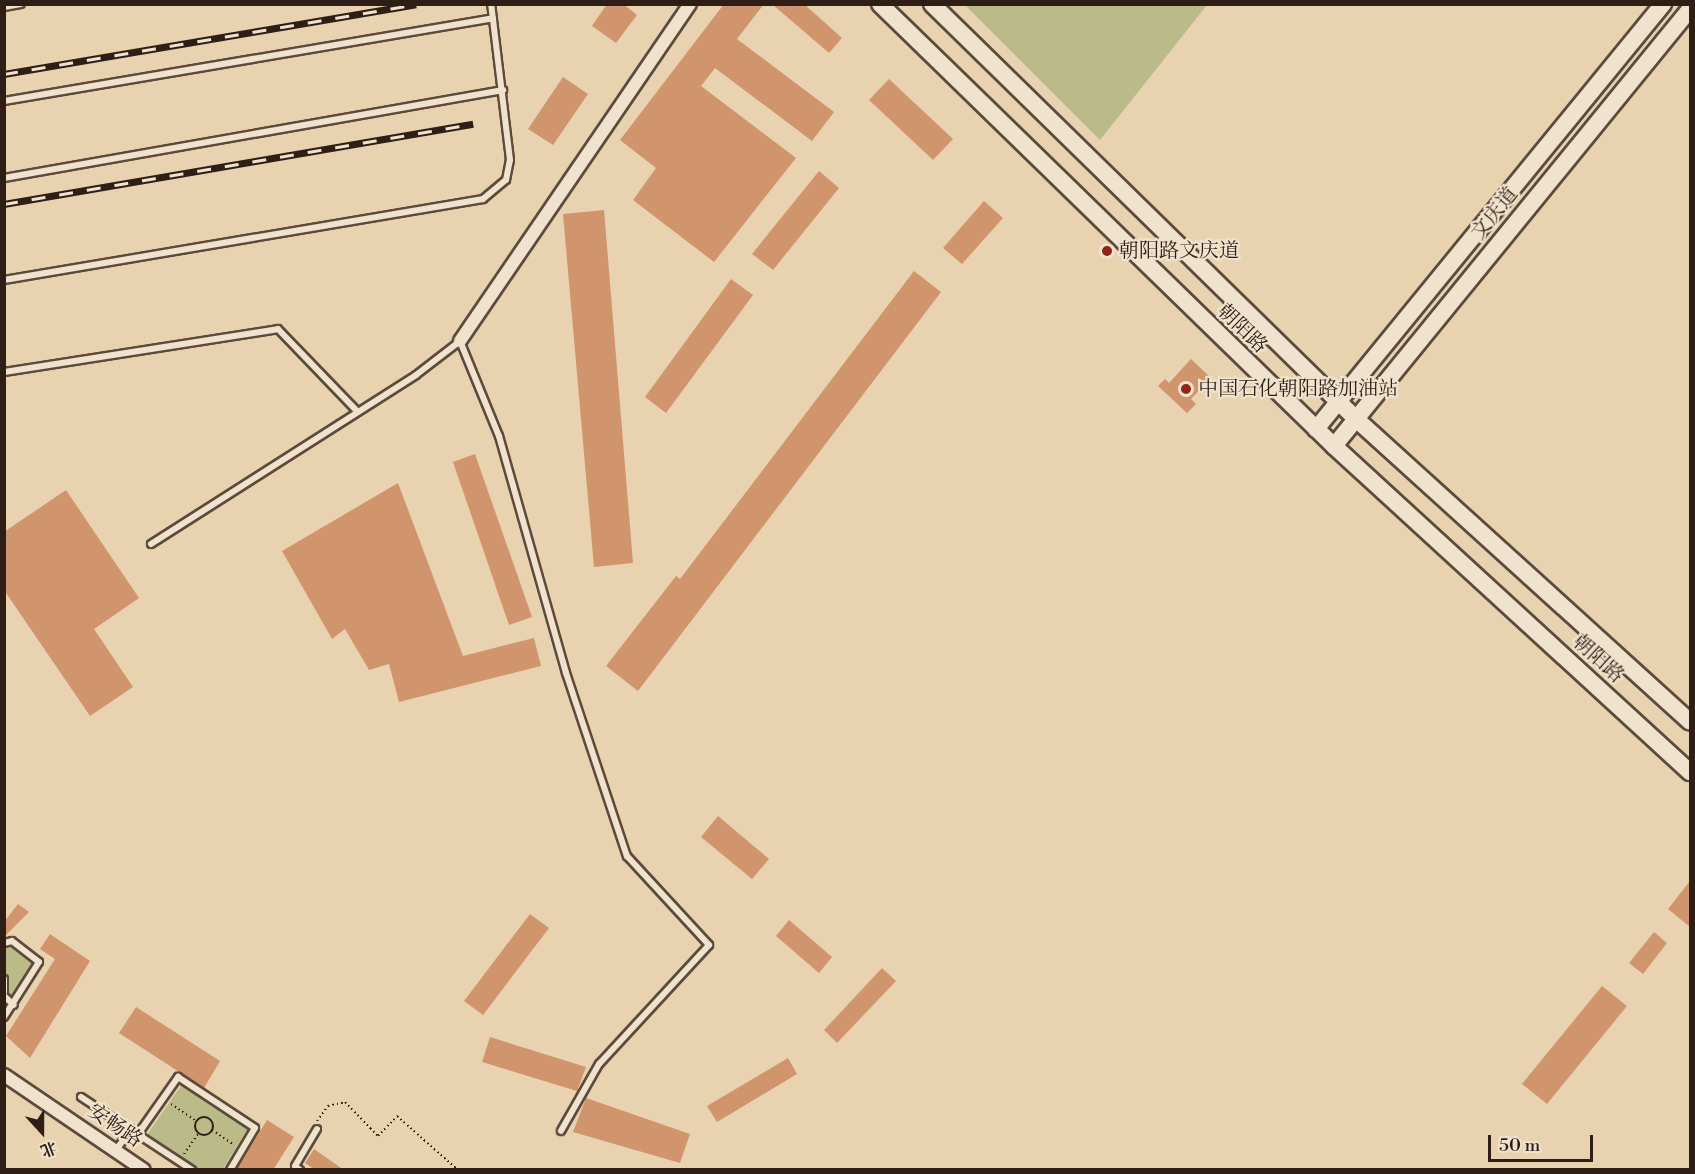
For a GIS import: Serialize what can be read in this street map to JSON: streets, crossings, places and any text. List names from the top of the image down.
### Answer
{
  "streets": {
    "main road": ["文庆道", "朝阳路"],
    "street": ["安畅路"]
  },
  "crossings": [
    ["文庆道", "朝阳路"]
  ],
  "places": ["朝阳路文庆道", "中国石化朝阳路加油站"],
  "scale_bar": "50 m",
  "north": "bottom"
}
